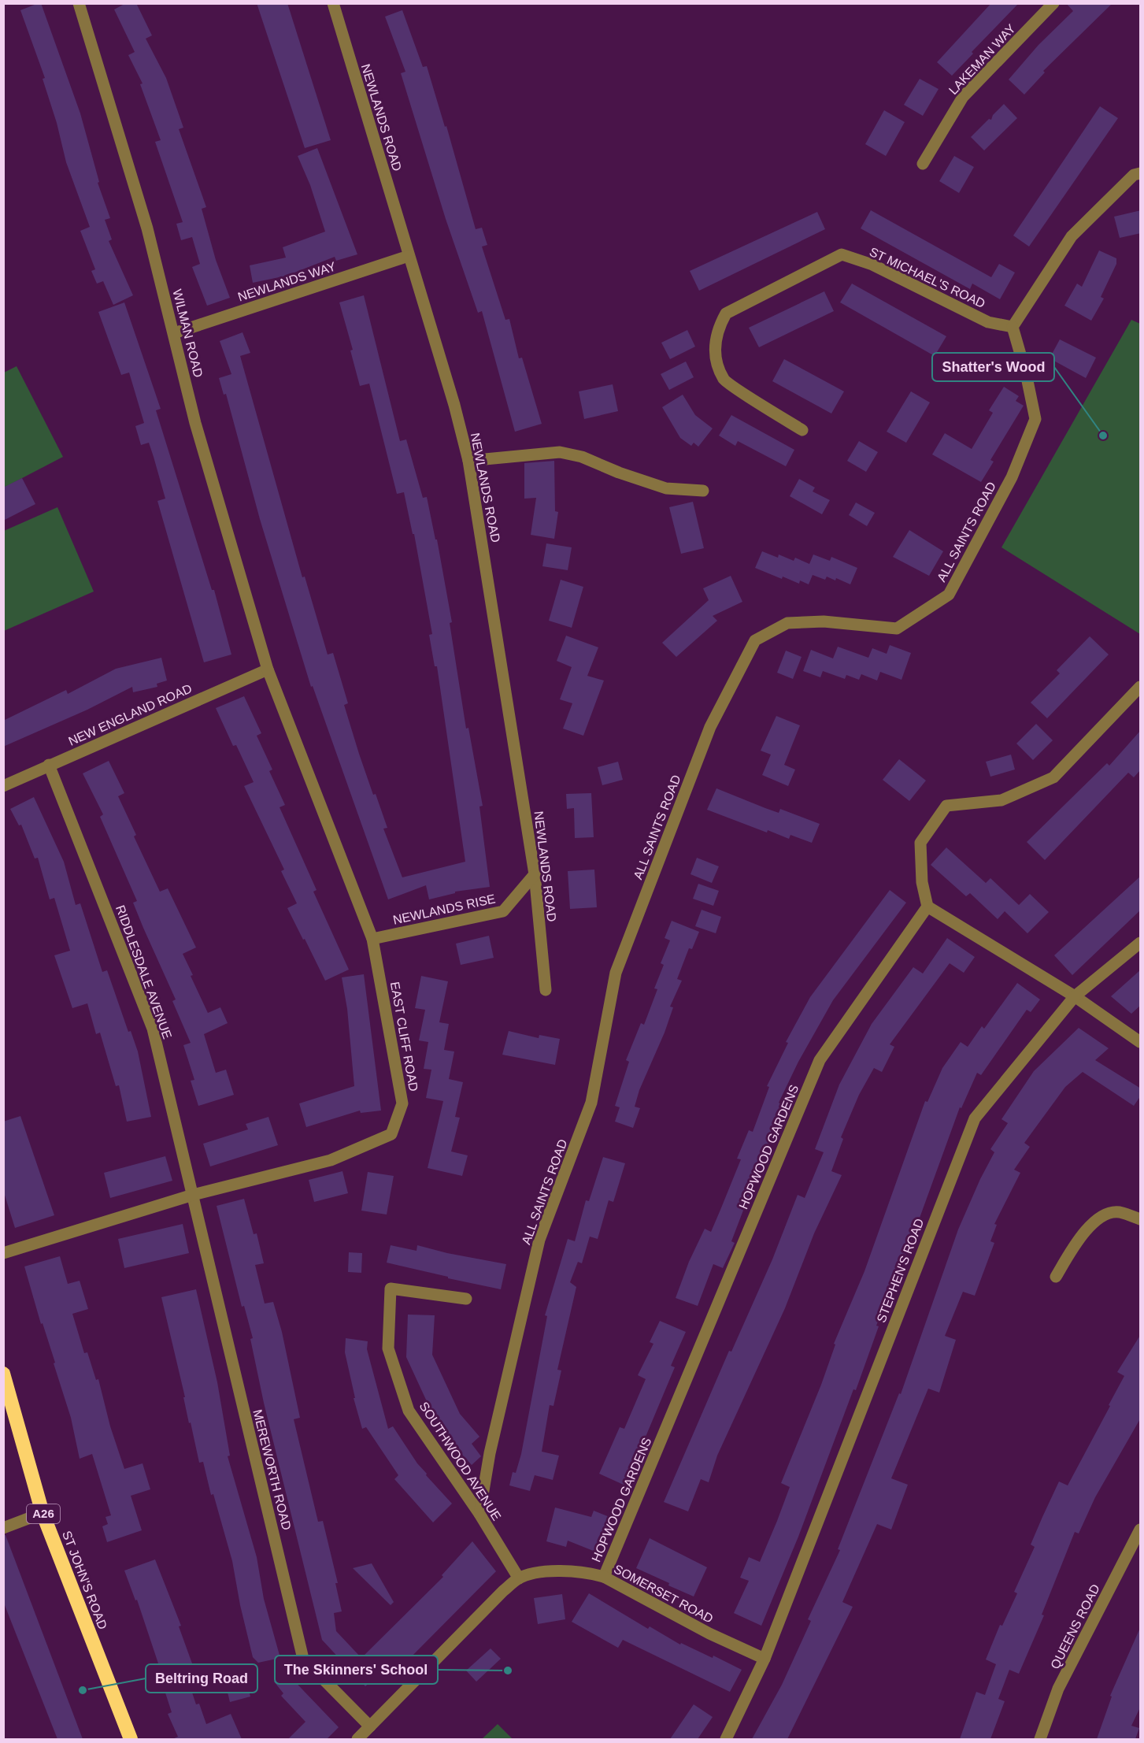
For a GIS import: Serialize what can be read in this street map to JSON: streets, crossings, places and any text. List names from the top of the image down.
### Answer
{
  "streets": {
    "highway": ["A26", "ST JOHN'S ROAD"],
    "street": [
      "LAKEMAN WAY",
      "NEWLANDS ROAD",
      "ST MICHAEL'S ROAD",
      "NEWLANDS WAY",
      "WILMAN ROAD",
      "ALL SAINTS ROAD",
      "NEW ENGLAND ROAD",
      "NEWLANDS RISE",
      "RIDDLESDALE AVENUE",
      "EAST CLIFF ROAD",
      "HOPWOOD GARDENS",
      "STEPHEN'S ROAD",
      "SOUTHWOOD AVENUE",
      "MEREWORTH ROAD",
      "SOMERSET ROAD",
      "QUEENS ROAD"
    ]
  },
  "crossings": [
    ["NEWLANDS ROAD", "NEWLANDS WAY"],
    ["NEWLANDS ROAD", "NEWLANDS RISE"],
    ["ST MICHAEL'S ROAD", "ALL SAINTS ROAD"],
    ["NEWLANDS WAY", "WILMAN ROAD"],
    ["WILMAN ROAD", "NEW ENGLAND ROAD"],
    ["WILMAN ROAD", "EAST CLIFF ROAD"],
    ["ALL SAINTS ROAD", "SOUTHWOOD AVENUE"],
    ["NEW ENGLAND ROAD", "RIDDLESDALE AVENUE"],
    ["NEW ENGLAND ROAD", "EAST CLIFF ROAD"],
    ["NEWLANDS RISE", "EAST CLIFF ROAD"],
    ["RIDDLESDALE AVENUE", "EAST CLIFF ROAD"],
    ["RIDDLESDALE AVENUE", "MEREWORTH ROAD"],
    ["EAST CLIFF ROAD", "MEREWORTH ROAD"],
    ["HOPWOOD GARDENS", "SOMERSET ROAD"],
    ["STEPHEN'S ROAD", "SOMERSET ROAD"],
    ["SOUTHWOOD AVENUE", "SOMERSET ROAD"],
    ["MEREWORTH ROAD", "SOMERSET ROAD"]
  ],
  "places": ["Shatter's Wood", "The Skinners' School", "Beltring Road"]
}
